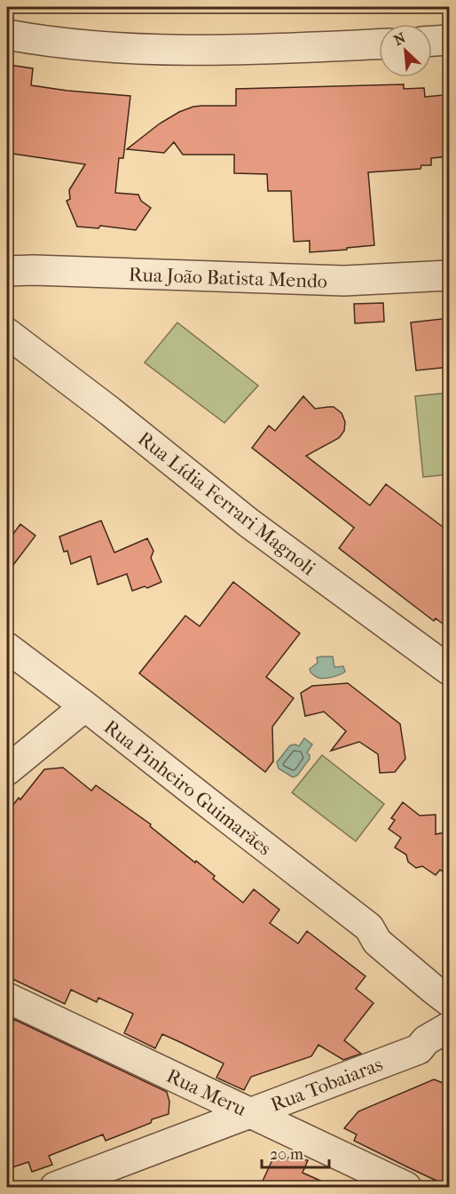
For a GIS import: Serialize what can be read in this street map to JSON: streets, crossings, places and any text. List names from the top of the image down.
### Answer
{
  "streets": {
    "street": [
      "Rua João Batista Mendo",
      "Rua Lídia Ferrari Magnoli",
      "Rua Pinheiro Guimarães",
      "Rua Tobaiaras",
      "Rua Meru"
    ]
  },
  "crossings": [
    ["Rua Tobaiaras", "Rua Meru"]
  ],
  "scale_bar": "20 m",
  "north": "top left"
}
